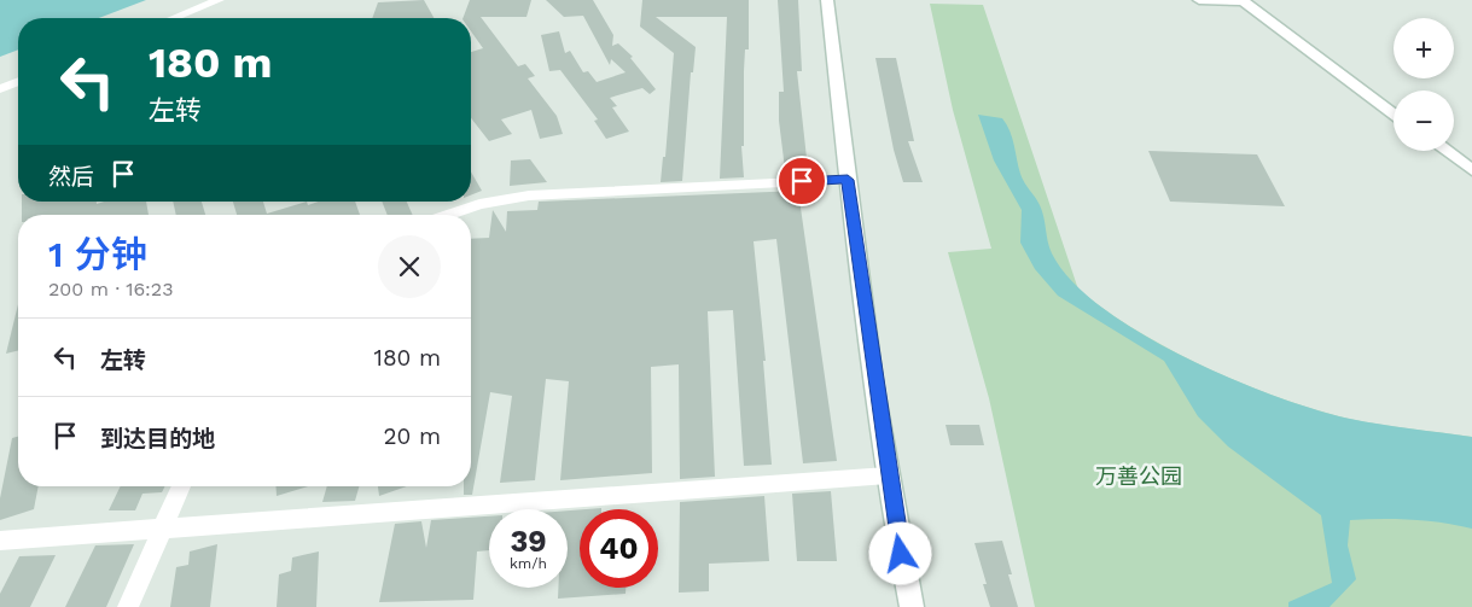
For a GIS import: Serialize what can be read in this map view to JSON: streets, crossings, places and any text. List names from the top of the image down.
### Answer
{
  "parks": ["万善公园"],
  "page": {
    "map_buttons": ["+", "−"],
    "turn": ["180 m", "左转"],
    "then": "然后",
    "heading": ["1 分钟", "200 m · 16:23"],
    "list": [
      {
        "name": "左转",
        "value": "180 m"
      },
      {
        "name": "到达目的地",
        "value": "20 m"
      }
    ],
    "speed": "39 km/h",
    "limit": "40"
  }
}
